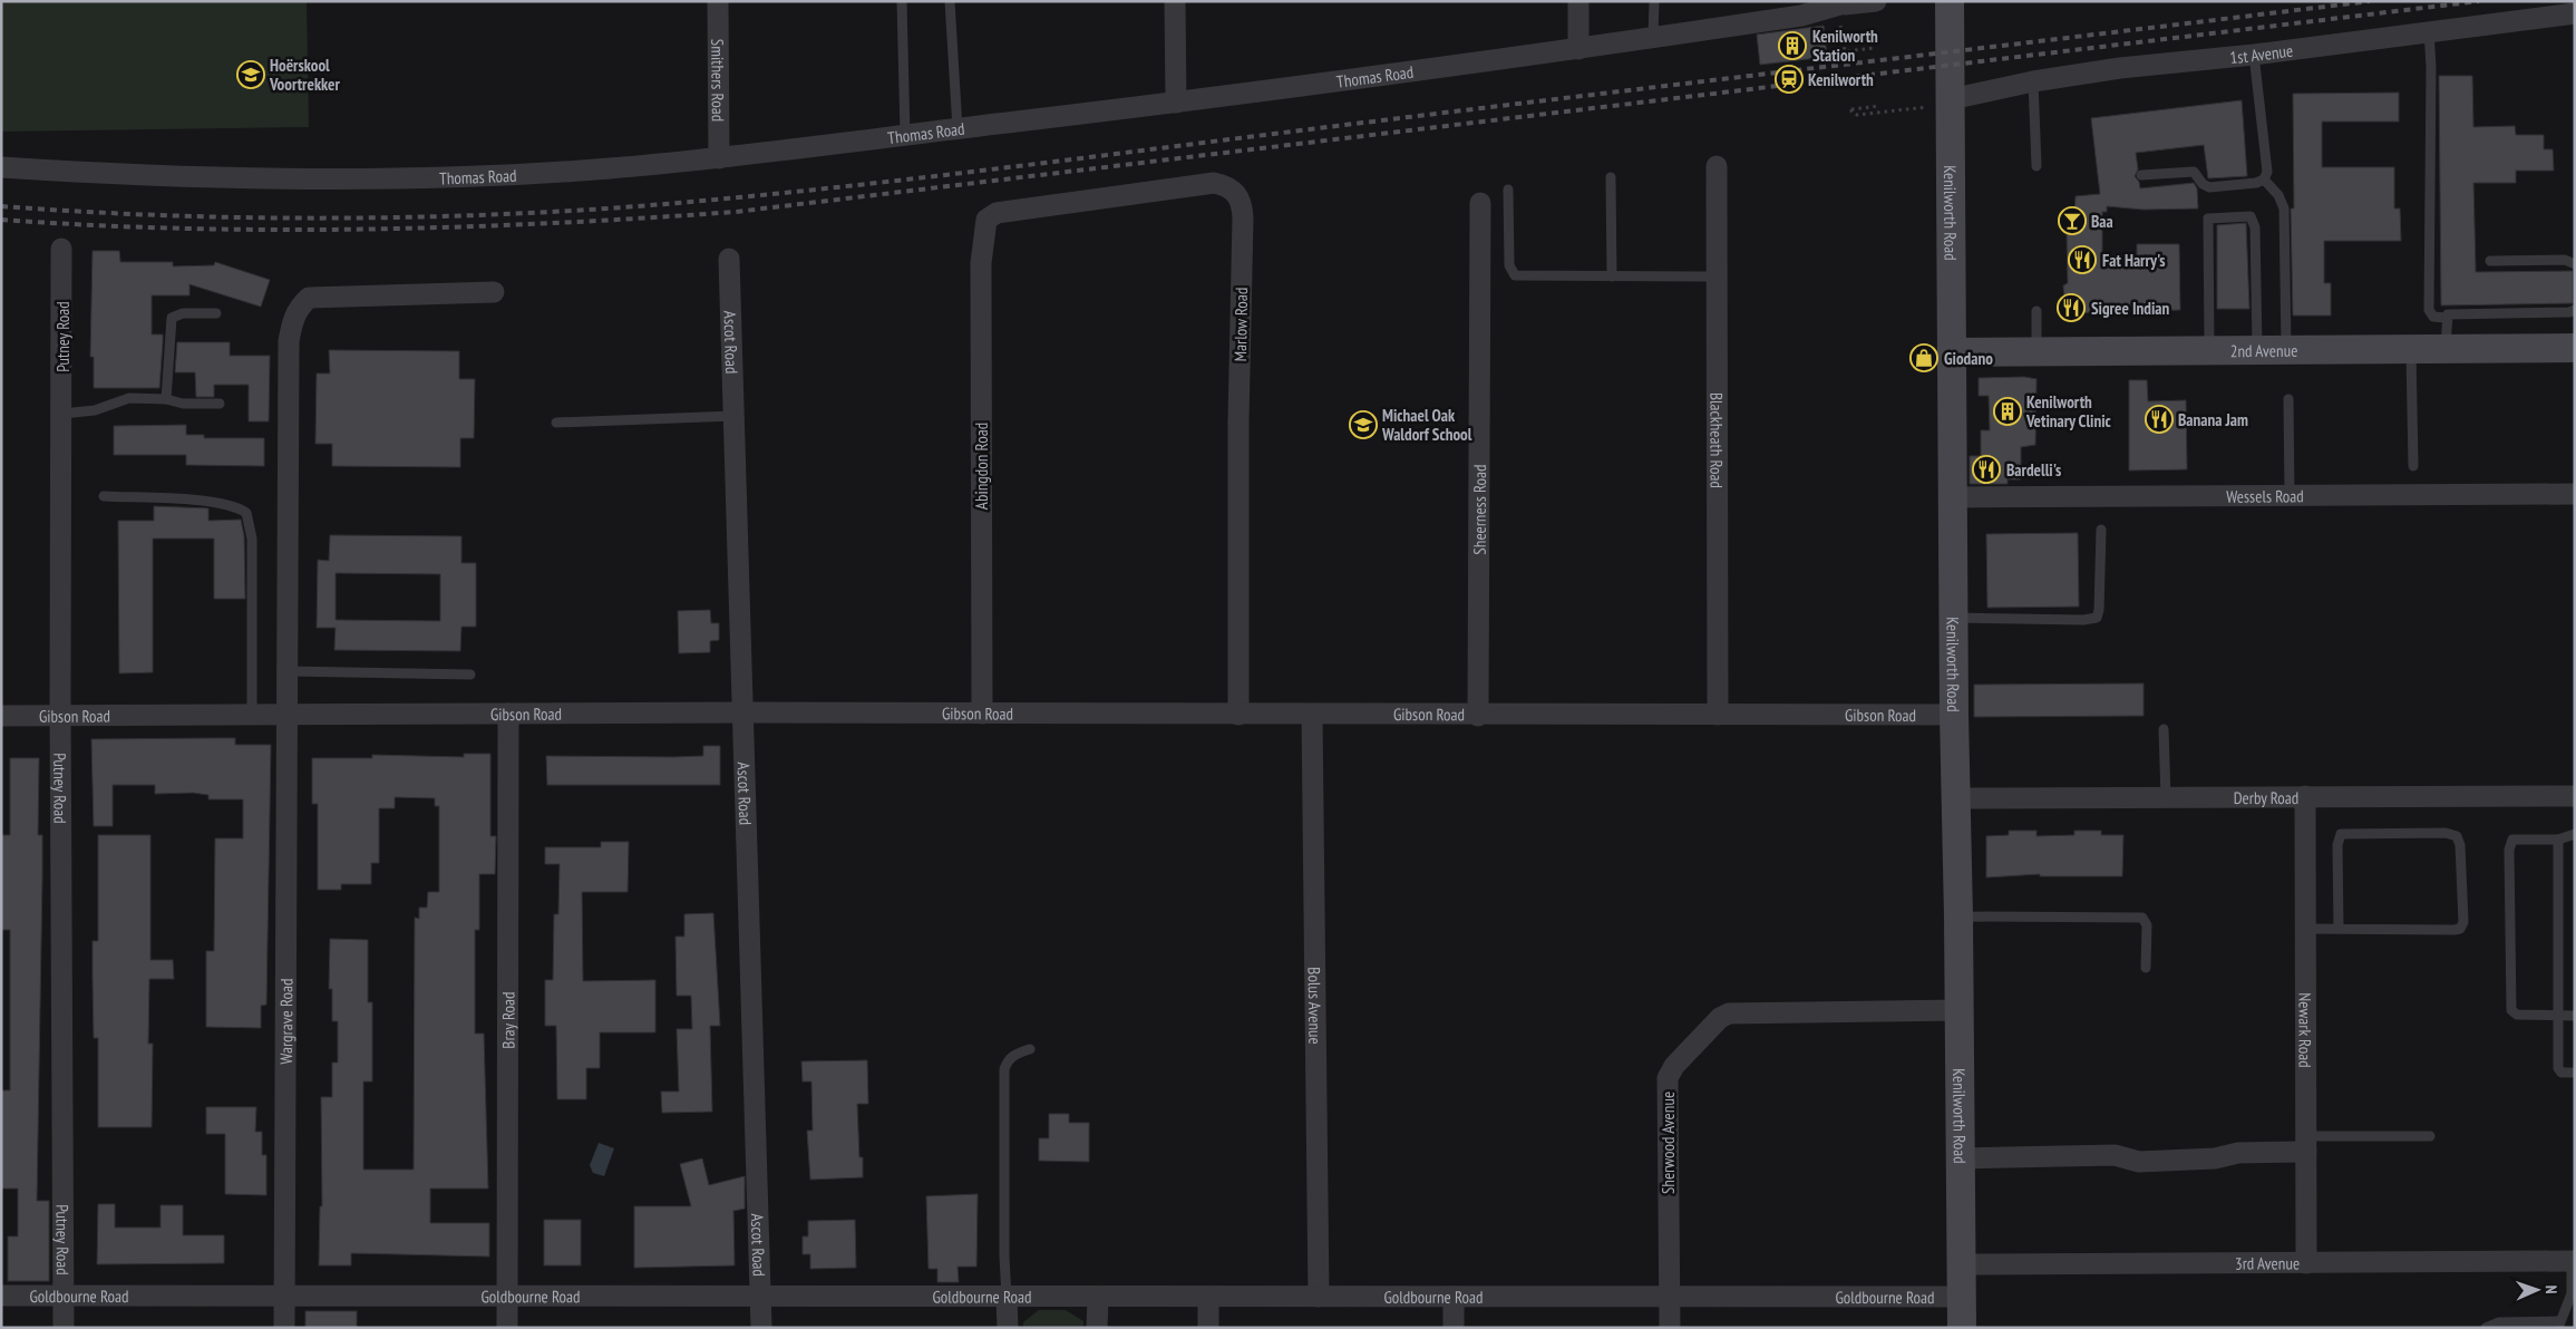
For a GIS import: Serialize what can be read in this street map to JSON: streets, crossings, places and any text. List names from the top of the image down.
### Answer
{
  "streets": {
    "street": [
      "1st Avenue",
      "Thomas Road",
      "Smithers Road",
      "Kenilworth Road",
      "Marlow Road",
      "Putney Road",
      "Ascot Road",
      "2nd Avenue",
      "Blackheath Road",
      "Abingdon Road",
      "Wessels Road",
      "Sheerness Road",
      "Gibson Road",
      "Derby Road",
      "Bolus Avenue",
      "Bray Road",
      "Wargrave Road",
      "Newark Road",
      "Sherwood Avenue",
      "3rd Avenue",
      "Goldbourne Road"
    ]
  },
  "crossings": [
    ["1st Avenue", "Kenilworth Road"],
    ["Thomas Road", "Smithers Road"],
    ["Kenilworth Road", "2nd Avenue"],
    ["Kenilworth Road", "Wessels Road"],
    ["Kenilworth Road", "Gibson Road"],
    ["Kenilworth Road", "Derby Road"],
    ["Kenilworth Road", "Sherwood Avenue"],
    ["Kenilworth Road", "3rd Avenue"],
    ["Kenilworth Road", "Goldbourne Road"],
    ["Marlow Road", "Abingdon Road"],
    ["Marlow Road", "Gibson Road"],
    ["Putney Road", "Gibson Road"],
    ["Putney Road", "Goldbourne Road"],
    ["Ascot Road", "Gibson Road"],
    ["Ascot Road", "Goldbourne Road"],
    ["Blackheath Road", "Gibson Road"],
    ["Abingdon Road", "Gibson Road"],
    ["Sheerness Road", "Gibson Road"],
    ["Gibson Road", "Bolus Avenue"],
    ["Gibson Road", "Bray Road"],
    ["Gibson Road", "Wargrave Road"],
    ["Derby Road", "Newark Road"],
    ["Bolus Avenue", "Goldbourne Road"],
    ["Bray Road", "Goldbourne Road"],
    ["Wargrave Road", "Goldbourne Road"],
    ["Newark Road", "3rd Avenue"],
    ["Sherwood Avenue", "Goldbourne Road"]
  ],
  "places": {
    "building": ["Kenilworth Station", "Kenilworth Vetinary Clinic"],
    "school or university": ["Hoërskool Voortrekker", "Michael Oak Waldorf School"],
    "station": ["Kenilworth"],
    "bar": ["Baa"],
    "restaurant": [
      "Fat Harry's",
      "Sigree Indian",
      "Banana Jam",
      "Bardelli's"
    ],
    "shop": ["Giodano"]
  },
  "north": "right"
}
